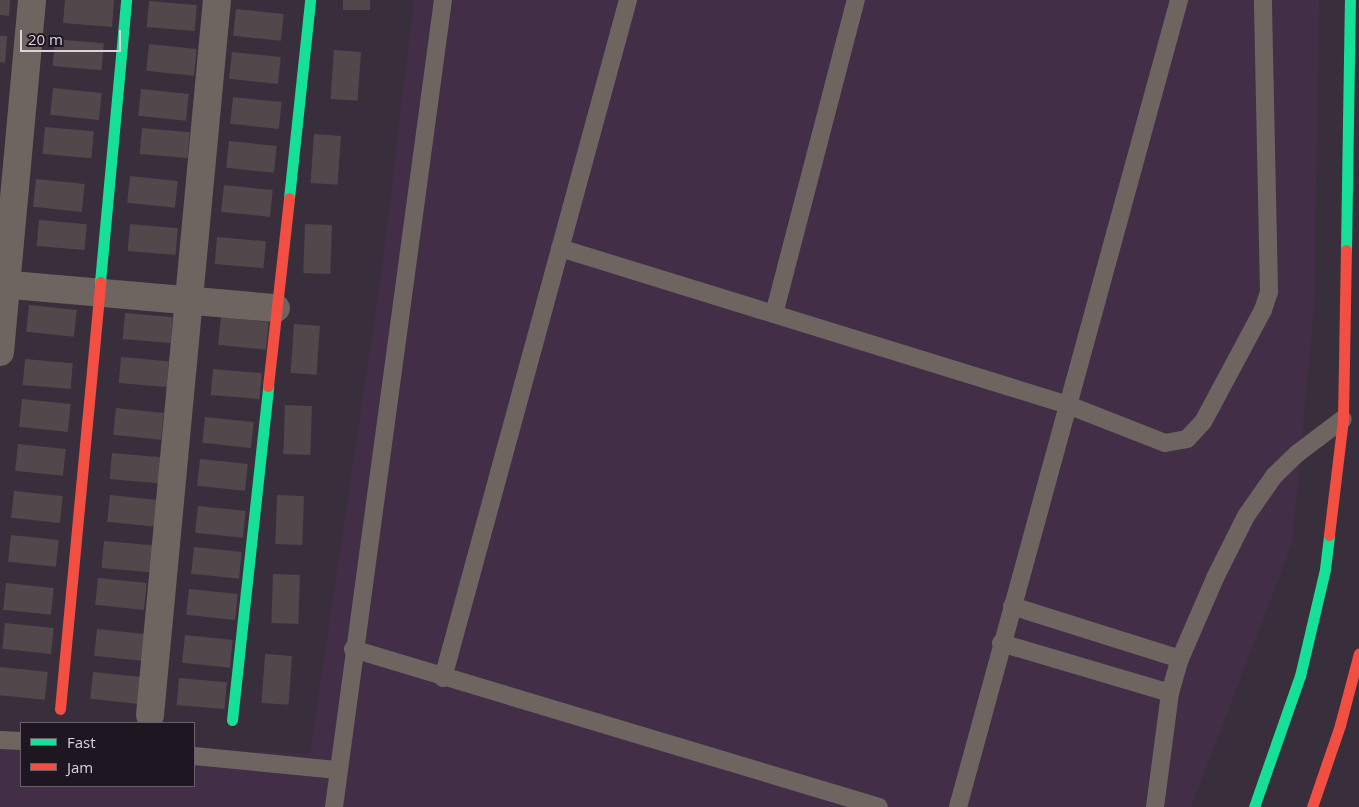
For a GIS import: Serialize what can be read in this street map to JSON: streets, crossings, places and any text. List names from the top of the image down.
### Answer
{
  "legend": ["Fast", "Jam"],
  "scale_bar": "20 m"
}
